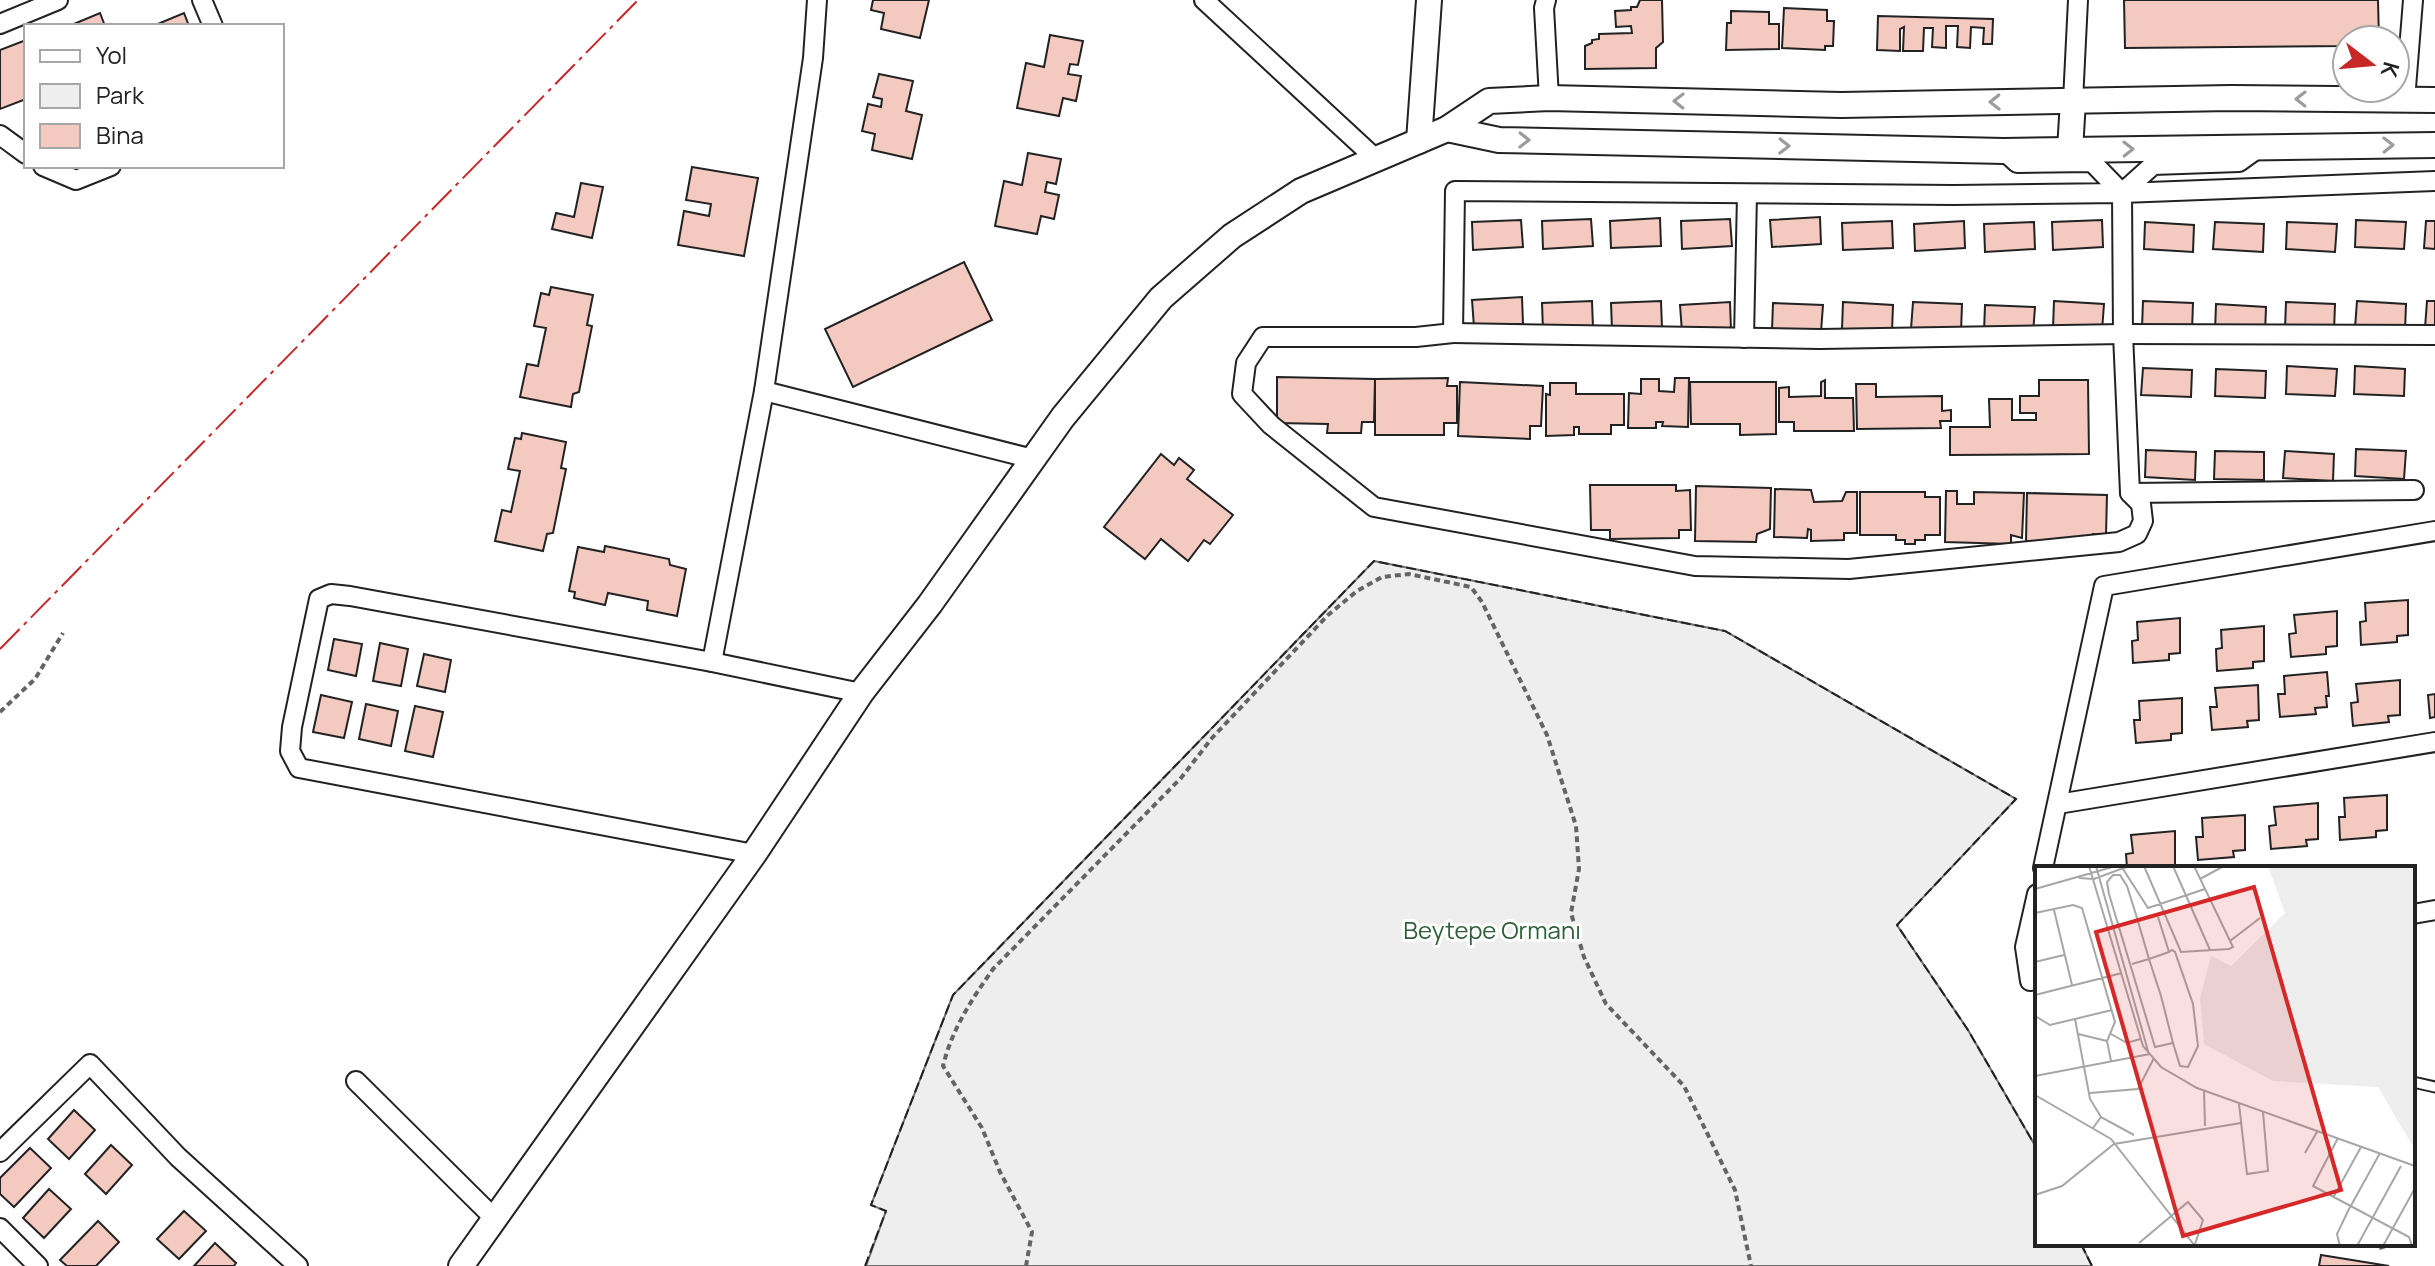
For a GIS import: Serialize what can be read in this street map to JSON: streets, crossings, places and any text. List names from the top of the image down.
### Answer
{
  "parks": ["Beytepe Ormanı"],
  "legend": ["Yol", "Park", "Bina"],
  "north": "right"
}
